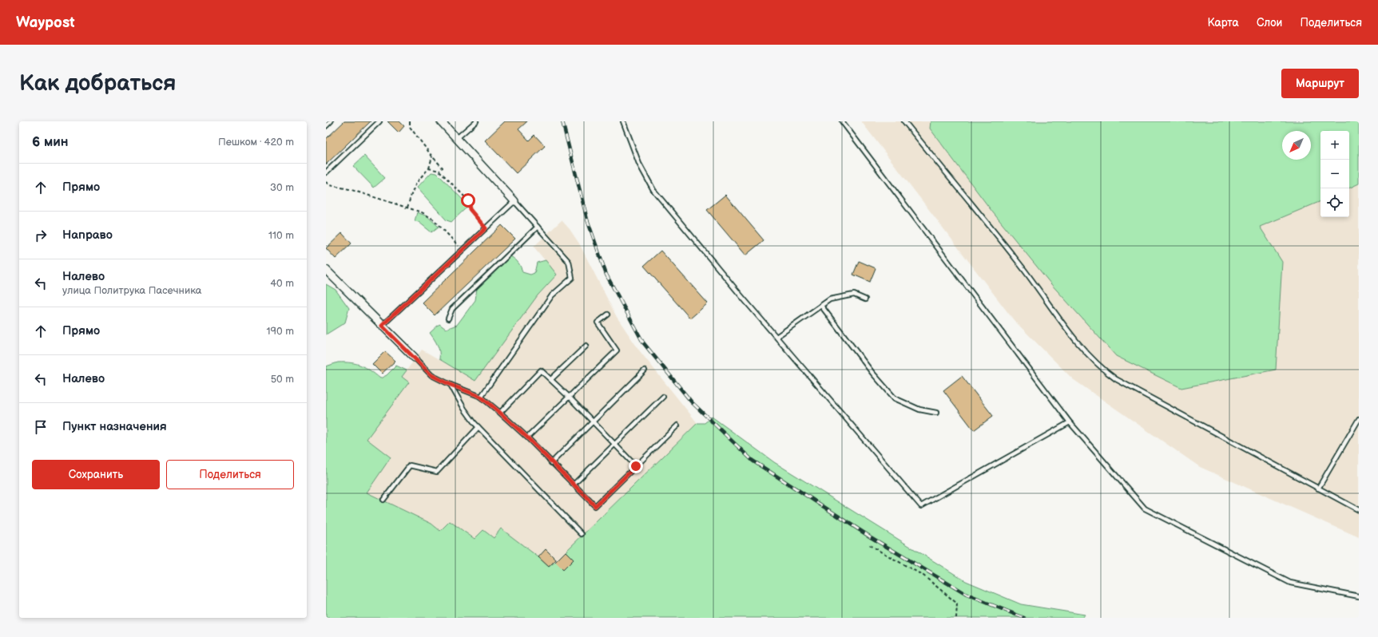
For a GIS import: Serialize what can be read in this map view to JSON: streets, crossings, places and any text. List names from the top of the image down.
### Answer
{
  "north": "bottom left",
  "page": {
    "header": "Waypost",
    "nav": ["Карта", "Слои", "Поделиться"],
    "buttons": [
      "Маршрут",
      ["Сохранить", "Поделиться"]
    ],
    "title": "Как добраться",
    "heading": ["6 мин", "Пешком · 420 m"],
    "map_buttons": ["+", "−"],
    "list": [
      ["Прямо", "30 m"],
      ["Направо", "110 m"],
      ["Налево", "улица Политрука Пасечника", "40 m"],
      ["Прямо", "190 m"],
      ["Налево", "50 m"],
      "Пункт назначения"
    ]
  }
}
